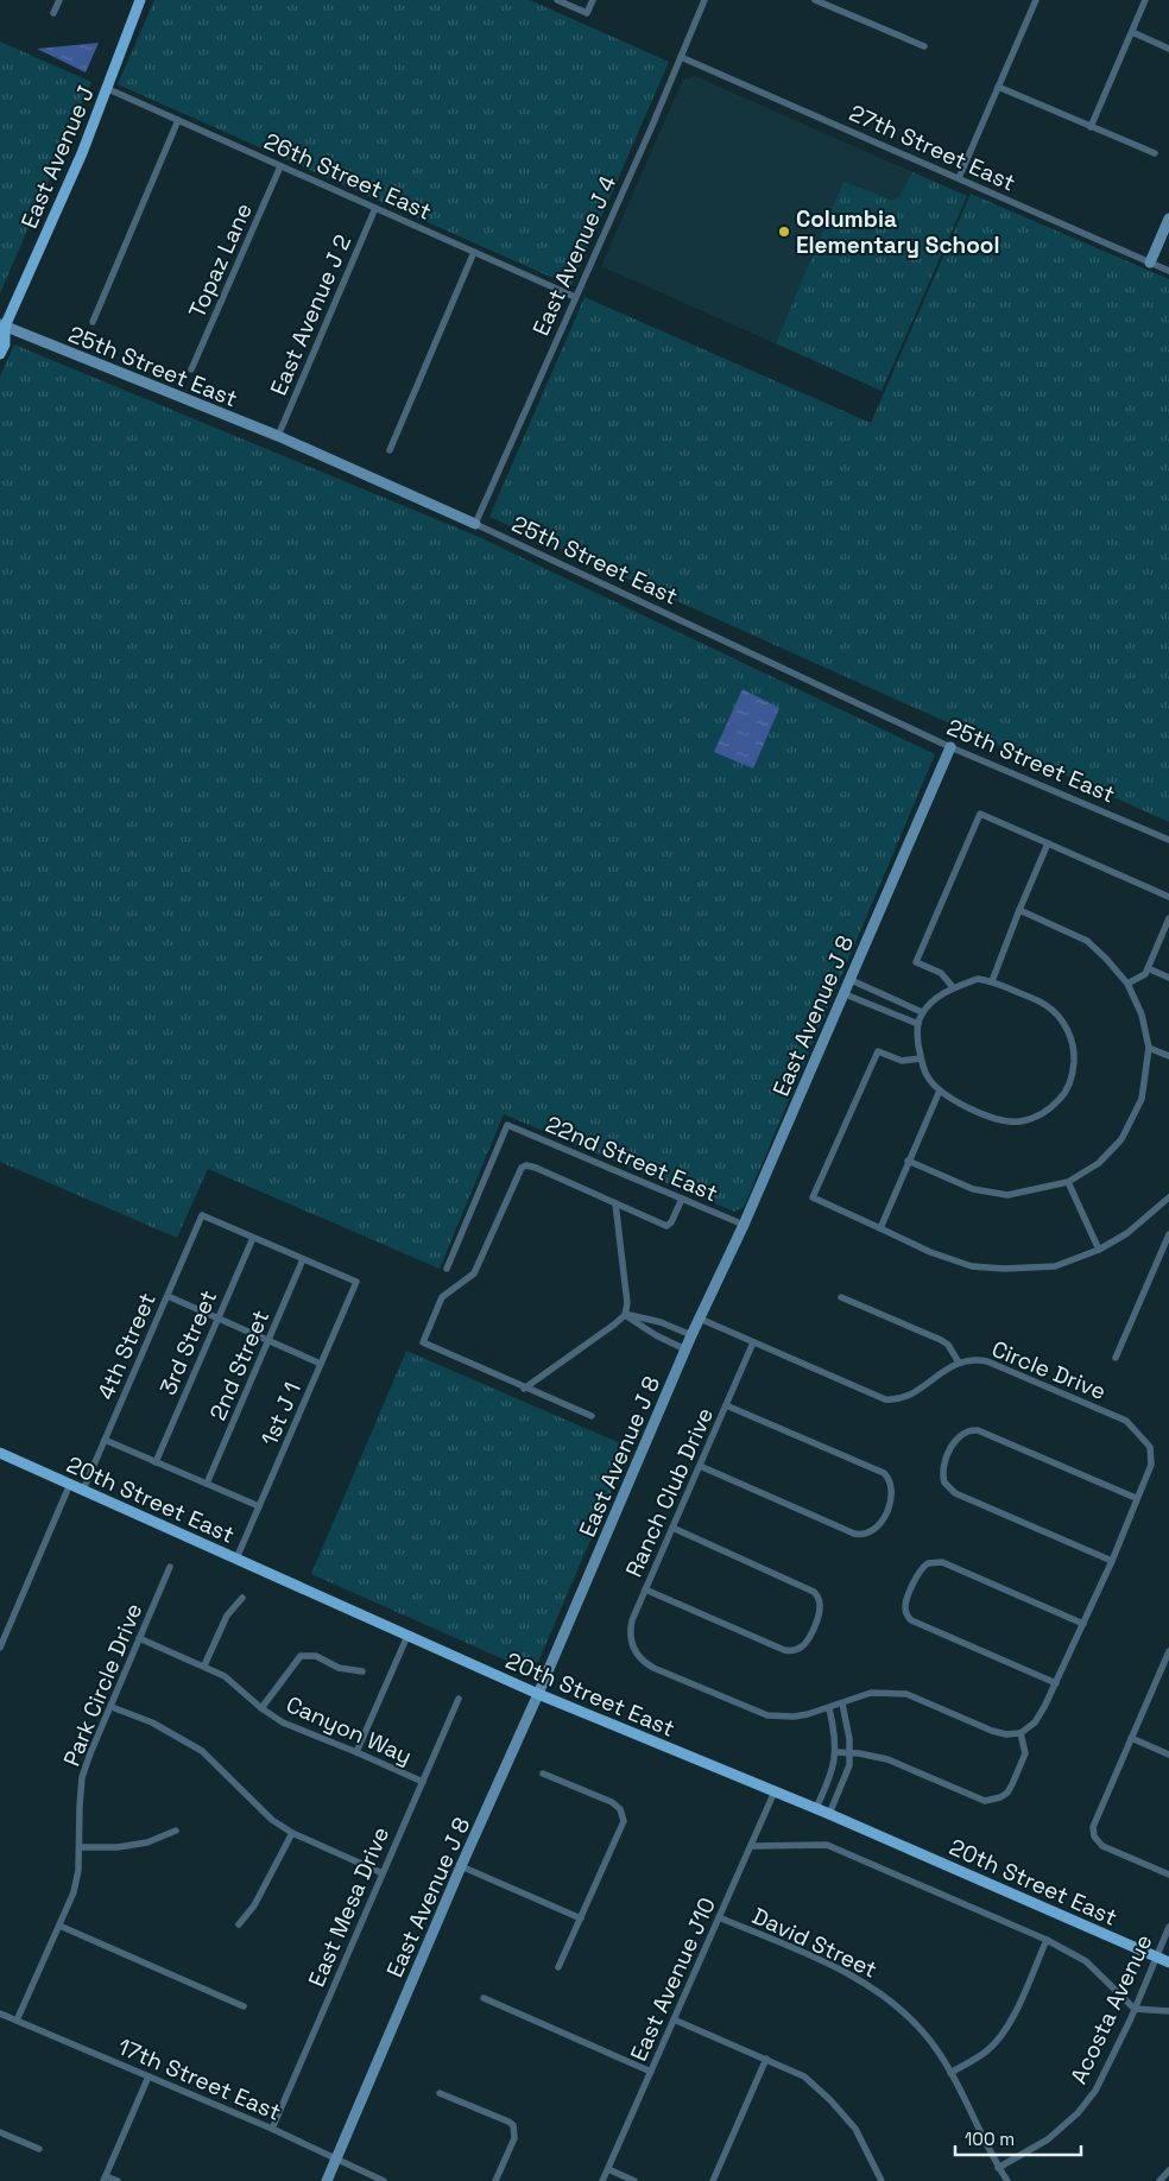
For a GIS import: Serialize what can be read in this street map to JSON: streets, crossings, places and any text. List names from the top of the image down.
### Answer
{
  "streets": {
    "main road": ["East Avenue J", "20th Street East"],
    "street": [
      "27th Street East",
      "26th Street East",
      "East Avenue J 4",
      "Topaz Lane",
      "East Avenue J 2",
      "25th Street East",
      "East Avenue J 8",
      "22nd Street East",
      "3rd Street",
      "4th Street",
      "2nd Street",
      "Circle Drive",
      "1st J 1",
      "Ranch Club Drive",
      "Park Circle Drive",
      "Canyon Way",
      "East Mesa Drive",
      "David Street",
      "East Avenue J10",
      "Acosta Avenue",
      "17th Street East"
    ]
  },
  "crossings": [
    ["27th Street East", "East Avenue J 4"],
    ["East Avenue J", "26th Street East"],
    ["East Avenue J", "25th Street East"],
    ["26th Street East", "East Avenue J 4"],
    ["26th Street East", "Topaz Lane"],
    ["26th Street East", "East Avenue J 2"],
    ["East Avenue J 4", "25th Street East"],
    ["East Avenue J 2", "25th Street East"],
    ["25th Street East", "East Avenue J 8"],
    ["East Avenue J 8", "22nd Street East"],
    ["East Avenue J 8", "Circle Drive"],
    ["East Avenue J 8", "20th Street East"],
    ["East Avenue J 8", "17th Street East"],
    ["3rd Street", "4th Street"],
    ["4th Street", "20th Street East"],
    ["2nd Street", "1st J 1"],
    ["Circle Drive", "Ranch Club Drive"],
    ["1st J 1", "20th Street East"],
    ["20th Street East", "East Avenue J10"],
    ["20th Street East", "Acosta Avenue"],
    ["Park Circle Drive", "Canyon Way"],
    ["Park Circle Drive", "17th Street East"],
    ["Canyon Way", "East Mesa Drive"],
    ["East Mesa Drive", "17th Street East"],
    ["David Street", "East Avenue J10"],
    ["David Street", "Acosta Avenue"]
  ],
  "places": ["Columbia Elementary School"],
  "scale_bar": "100 m"
}
